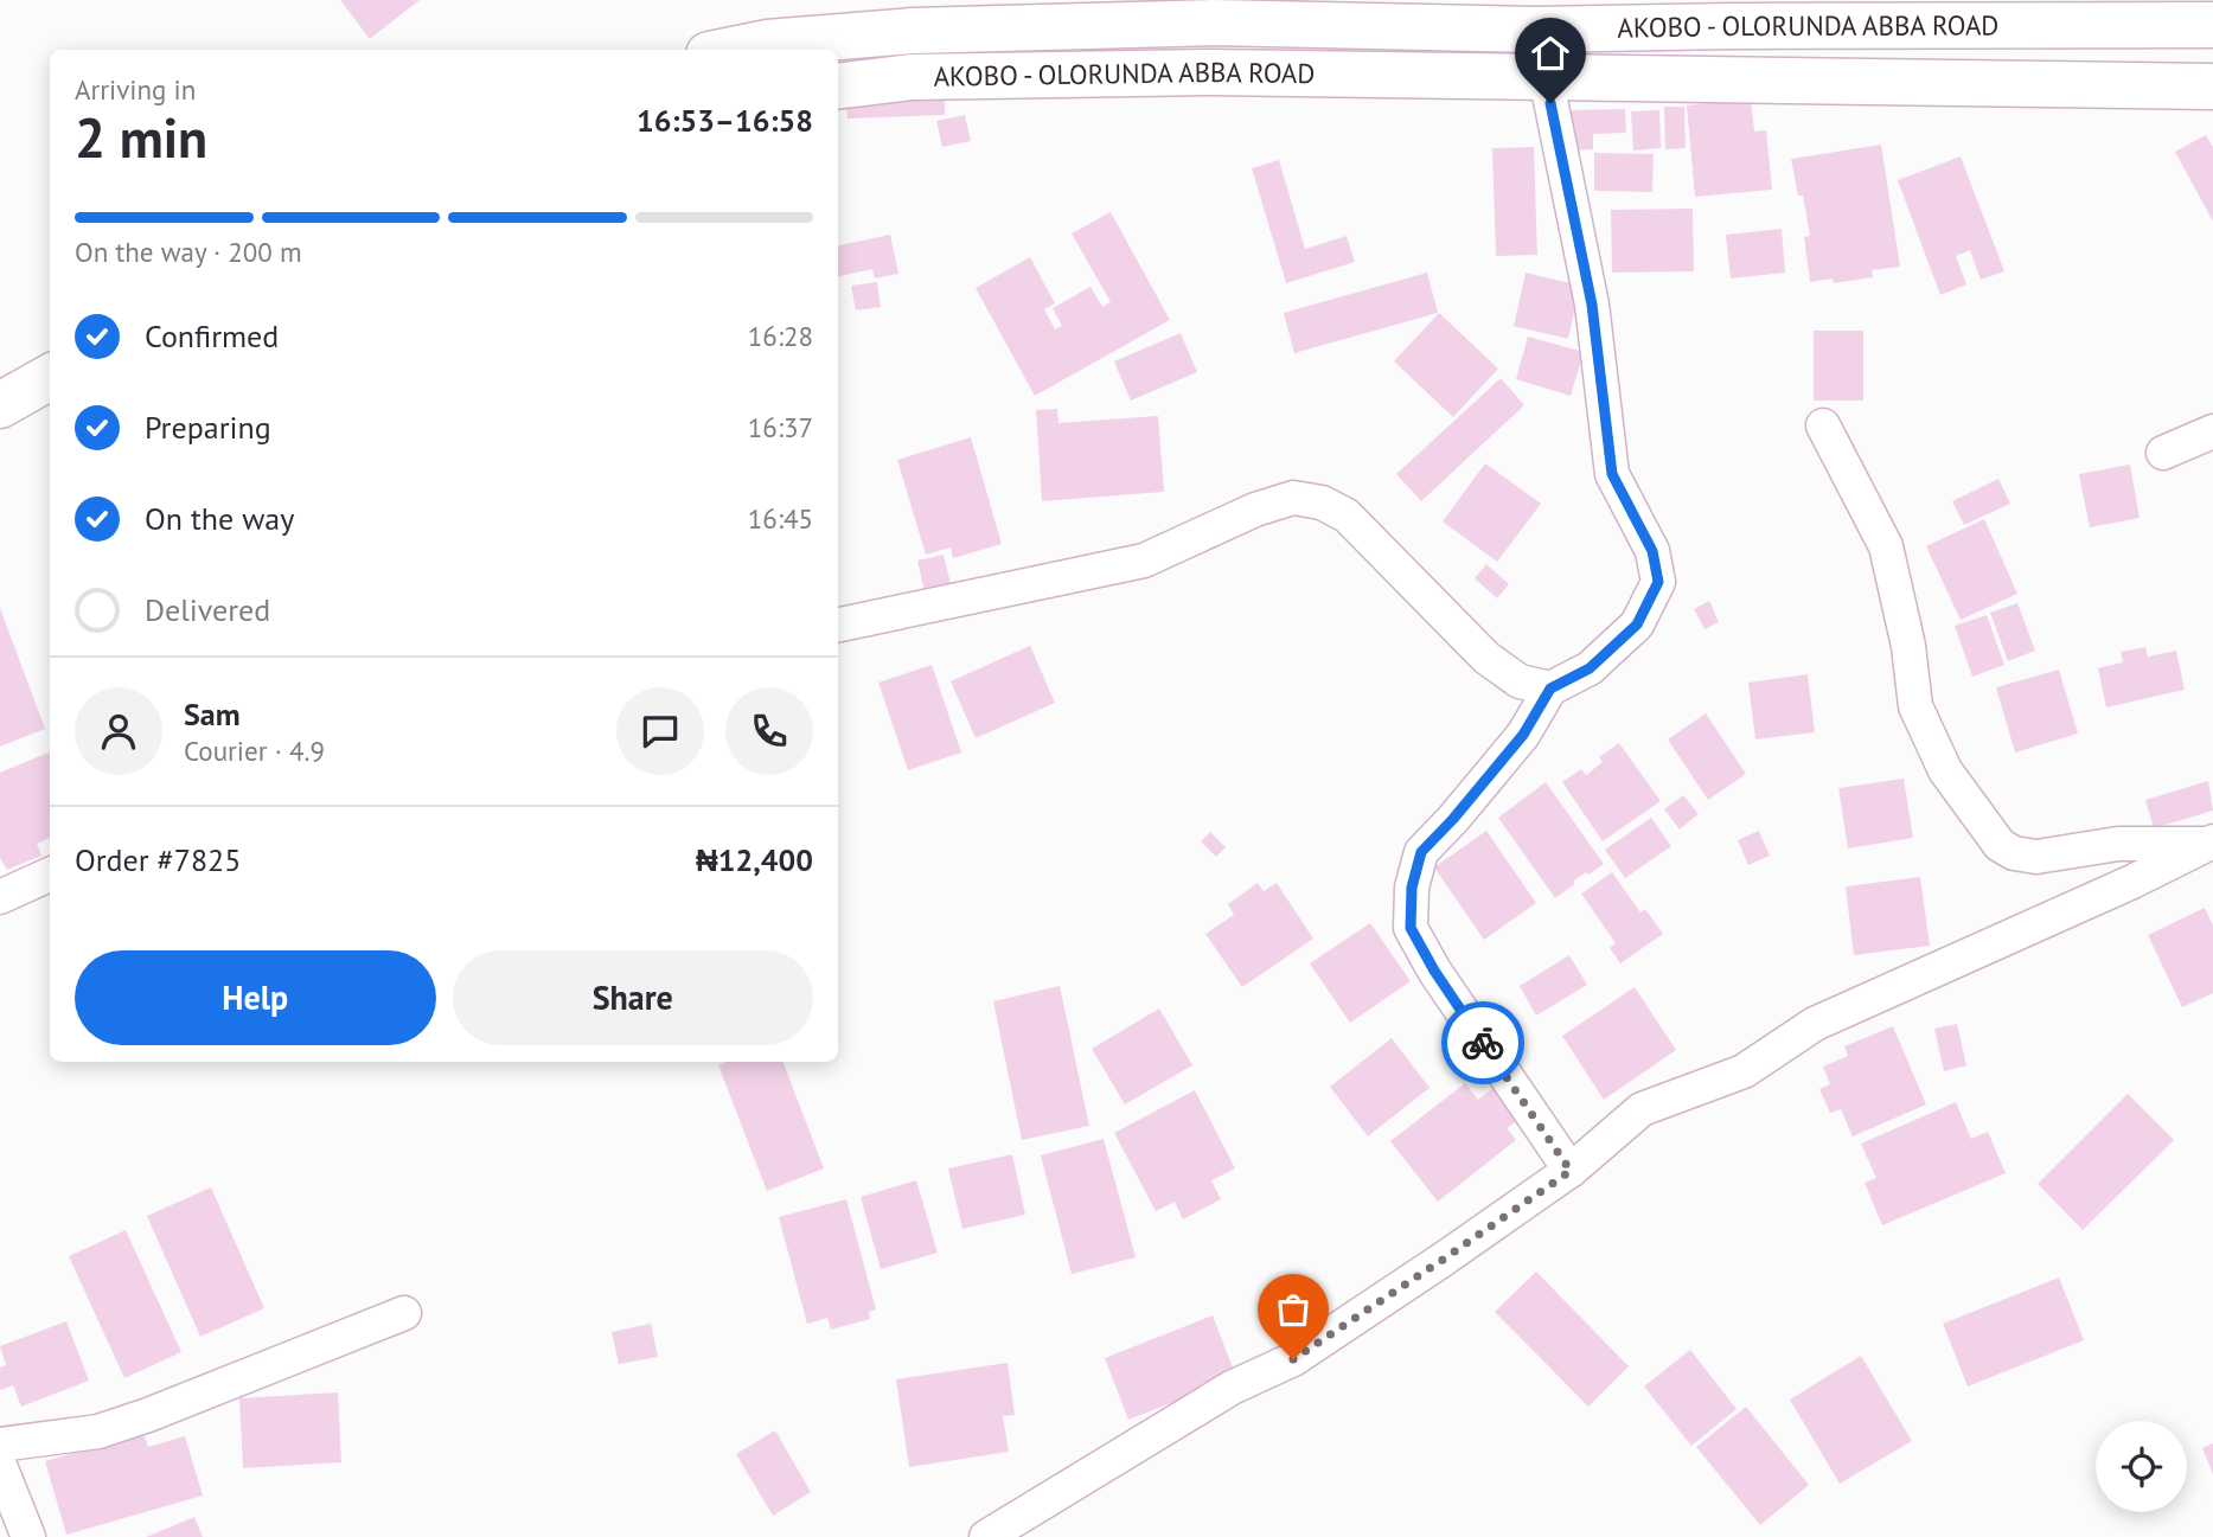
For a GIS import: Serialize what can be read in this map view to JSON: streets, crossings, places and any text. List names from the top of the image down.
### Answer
{
  "streets": {
    "main road": ["AKOBO - OLORUNDA ABBA ROAD"]
  },
  "page": {
    "heading": ["2 min", "Arriving in", "16:53–16:58"],
    "panel": [
      "Sam",
      "Courier · 4.9",
      "Order #7825",
      "₦12,400"
    ],
    "bar": "On the way · 200 m",
    "list": [
      ["Confirmed", "16:28"],
      ["Preparing", "16:37"],
      ["On the way", "16:45"],
      "Delivered"
    ],
    "buttons": ["Help", "Share"]
  }
}
